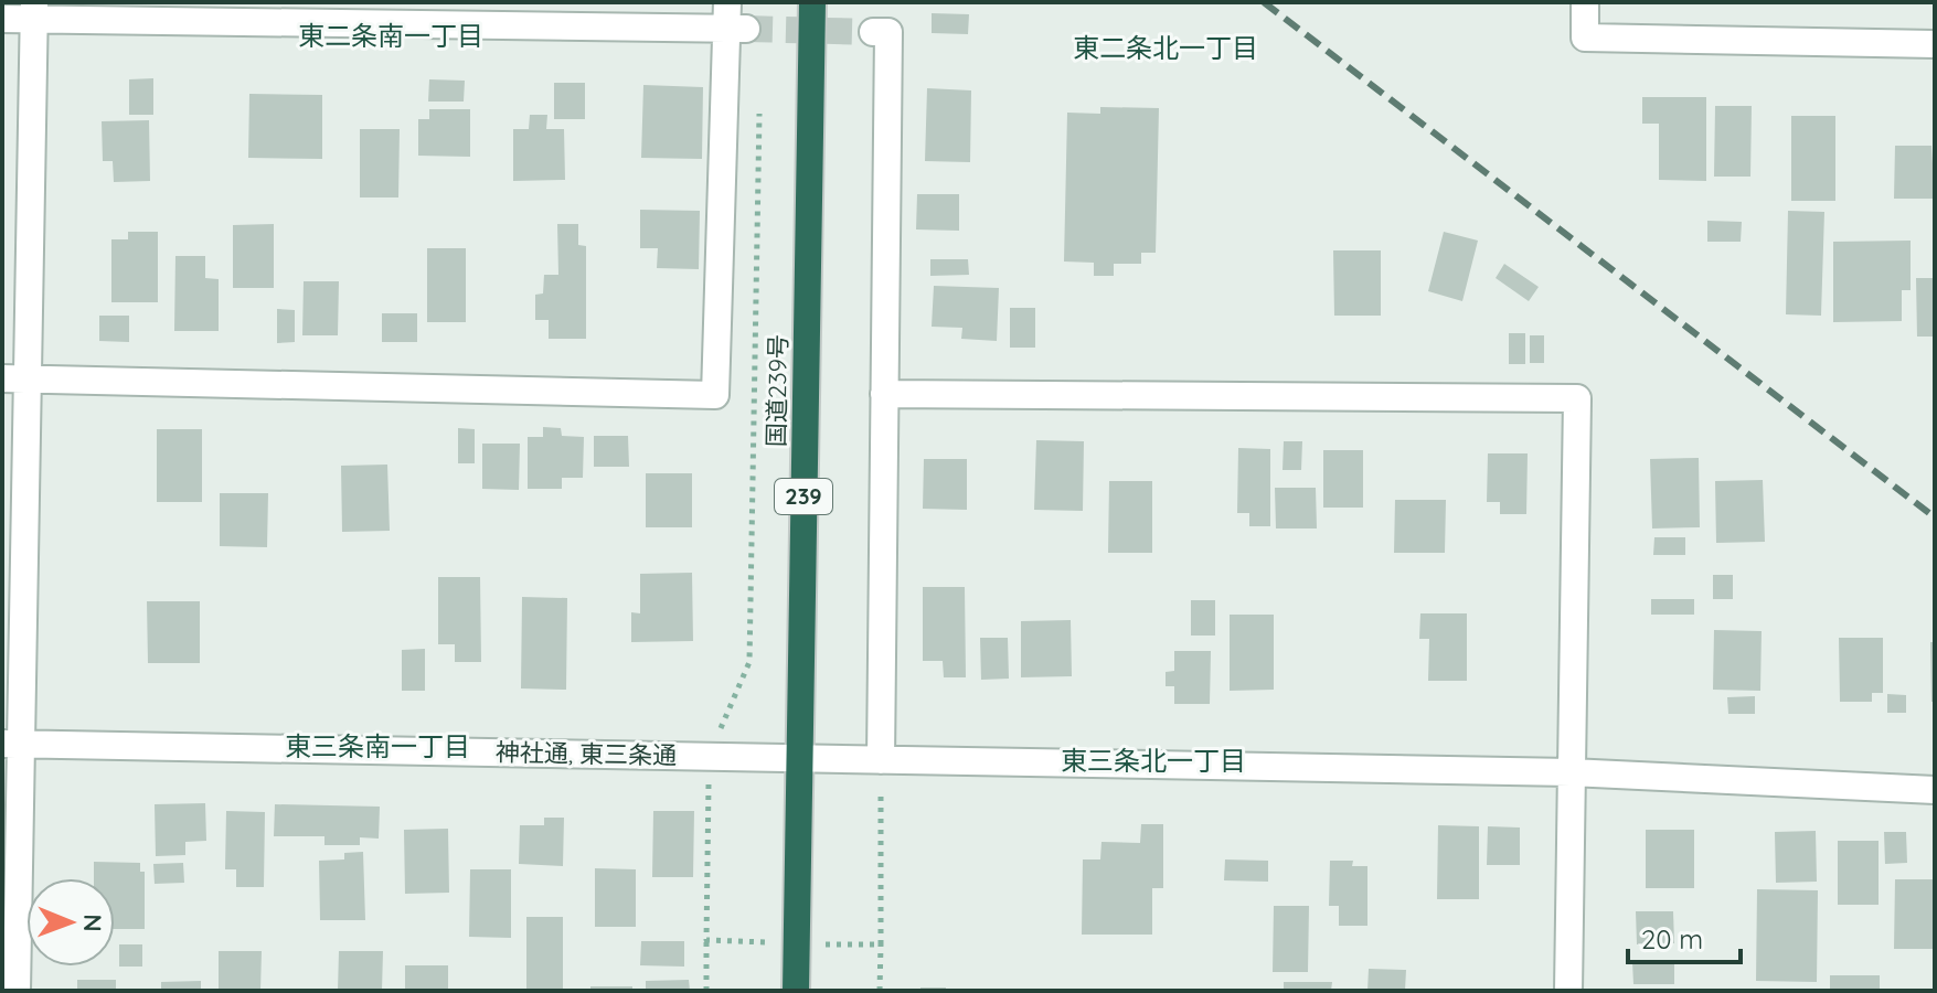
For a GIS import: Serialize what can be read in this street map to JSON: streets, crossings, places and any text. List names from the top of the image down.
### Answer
{
  "streets": {
    "highway": ["国道239号", "239"],
    "street": ["神社通, 東三条通"]
  },
  "crossings": [
    ["国道239号", "神社通, 東三条通"]
  ],
  "districts": [
    "東二条南一丁目",
    "東二条北一丁目",
    "東三条南一丁目",
    "東三条北一丁目"
  ],
  "scale_bar": "20 m",
  "north": "right"
}
